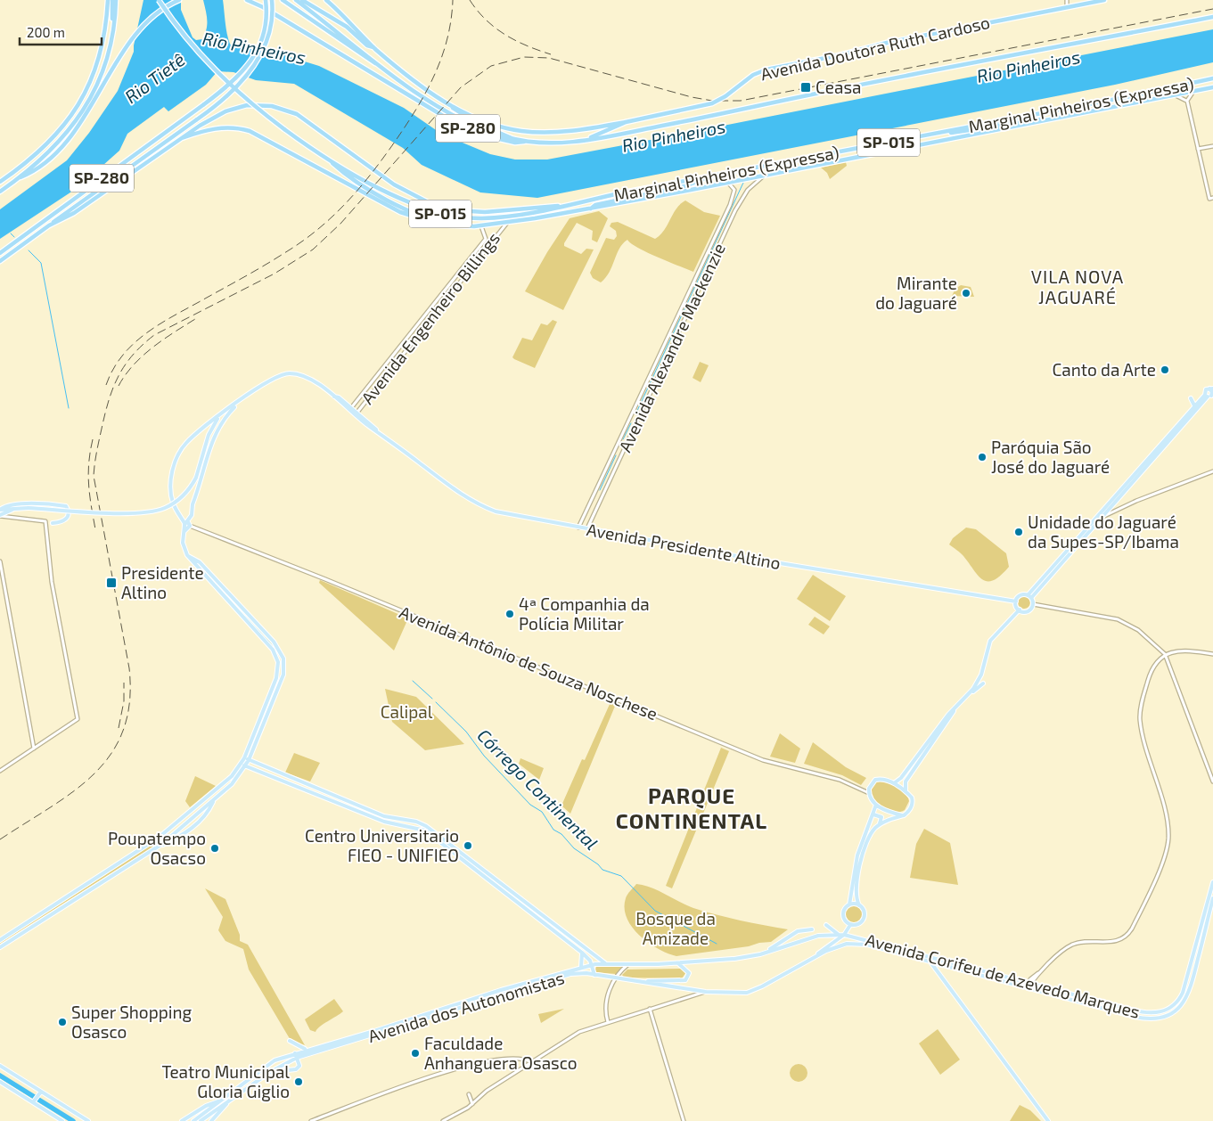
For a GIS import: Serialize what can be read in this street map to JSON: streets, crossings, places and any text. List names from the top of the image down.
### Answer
{
  "streets": {
    "highway": [
      "Avenida Doutora Ruth Cardoso",
      "Marginal Pinheiros (Expressa)",
      "SP-280",
      "SP-015"
    ],
    "main road": ["Avenida Presidente Altino", "Avenida Corifeu de Azevedo Marques", "Avenida dos Autonomistas"],
    "street": ["Avenida Engenheiro Billings", "Avenida Alexandre Mackenzie", "Avenida Antônio de Souza Noschese"]
  },
  "crossings": [
    ["Avenida Engenheiro Billings", "Avenida Presidente Altino"],
    ["Avenida Alexandre Mackenzie", "Avenida Presidente Altino"],
    ["Avenida Presidente Altino", "Avenida Antônio de Souza Noschese"],
    ["Avenida Corifeu de Azevedo Marques", "Avenida dos Autonomistas"]
  ],
  "districts": ["VILA NOVA JAGUARÉ", "PARQUE CONTINENTAL"],
  "water": ["Rio Pinheiros", "Rio Tietê", "Córrego Continental"],
  "parks": ["Calipal", "Bosque da Amizade"],
  "places": {
    "transit": ["Ceasa", "Presidente Altino"],
    "other": [
      "Mirante do Jaguaré",
      "Canto da Arte",
      "Paróquia São José do Jaguaré",
      "Unidade do Jaguaré da Supes-SP/Ibama",
      "4ª Companhia da Polícia Militar",
      "Centro Universitario FIEO - UNIFIEO",
      "Poupatempo Osacso",
      "Super Shopping Osasco",
      "Faculdade Anhanguera Osasco",
      "Teatro Municipal Gloria Giglio"
    ]
  },
  "scale_bar": "200 m"
}
